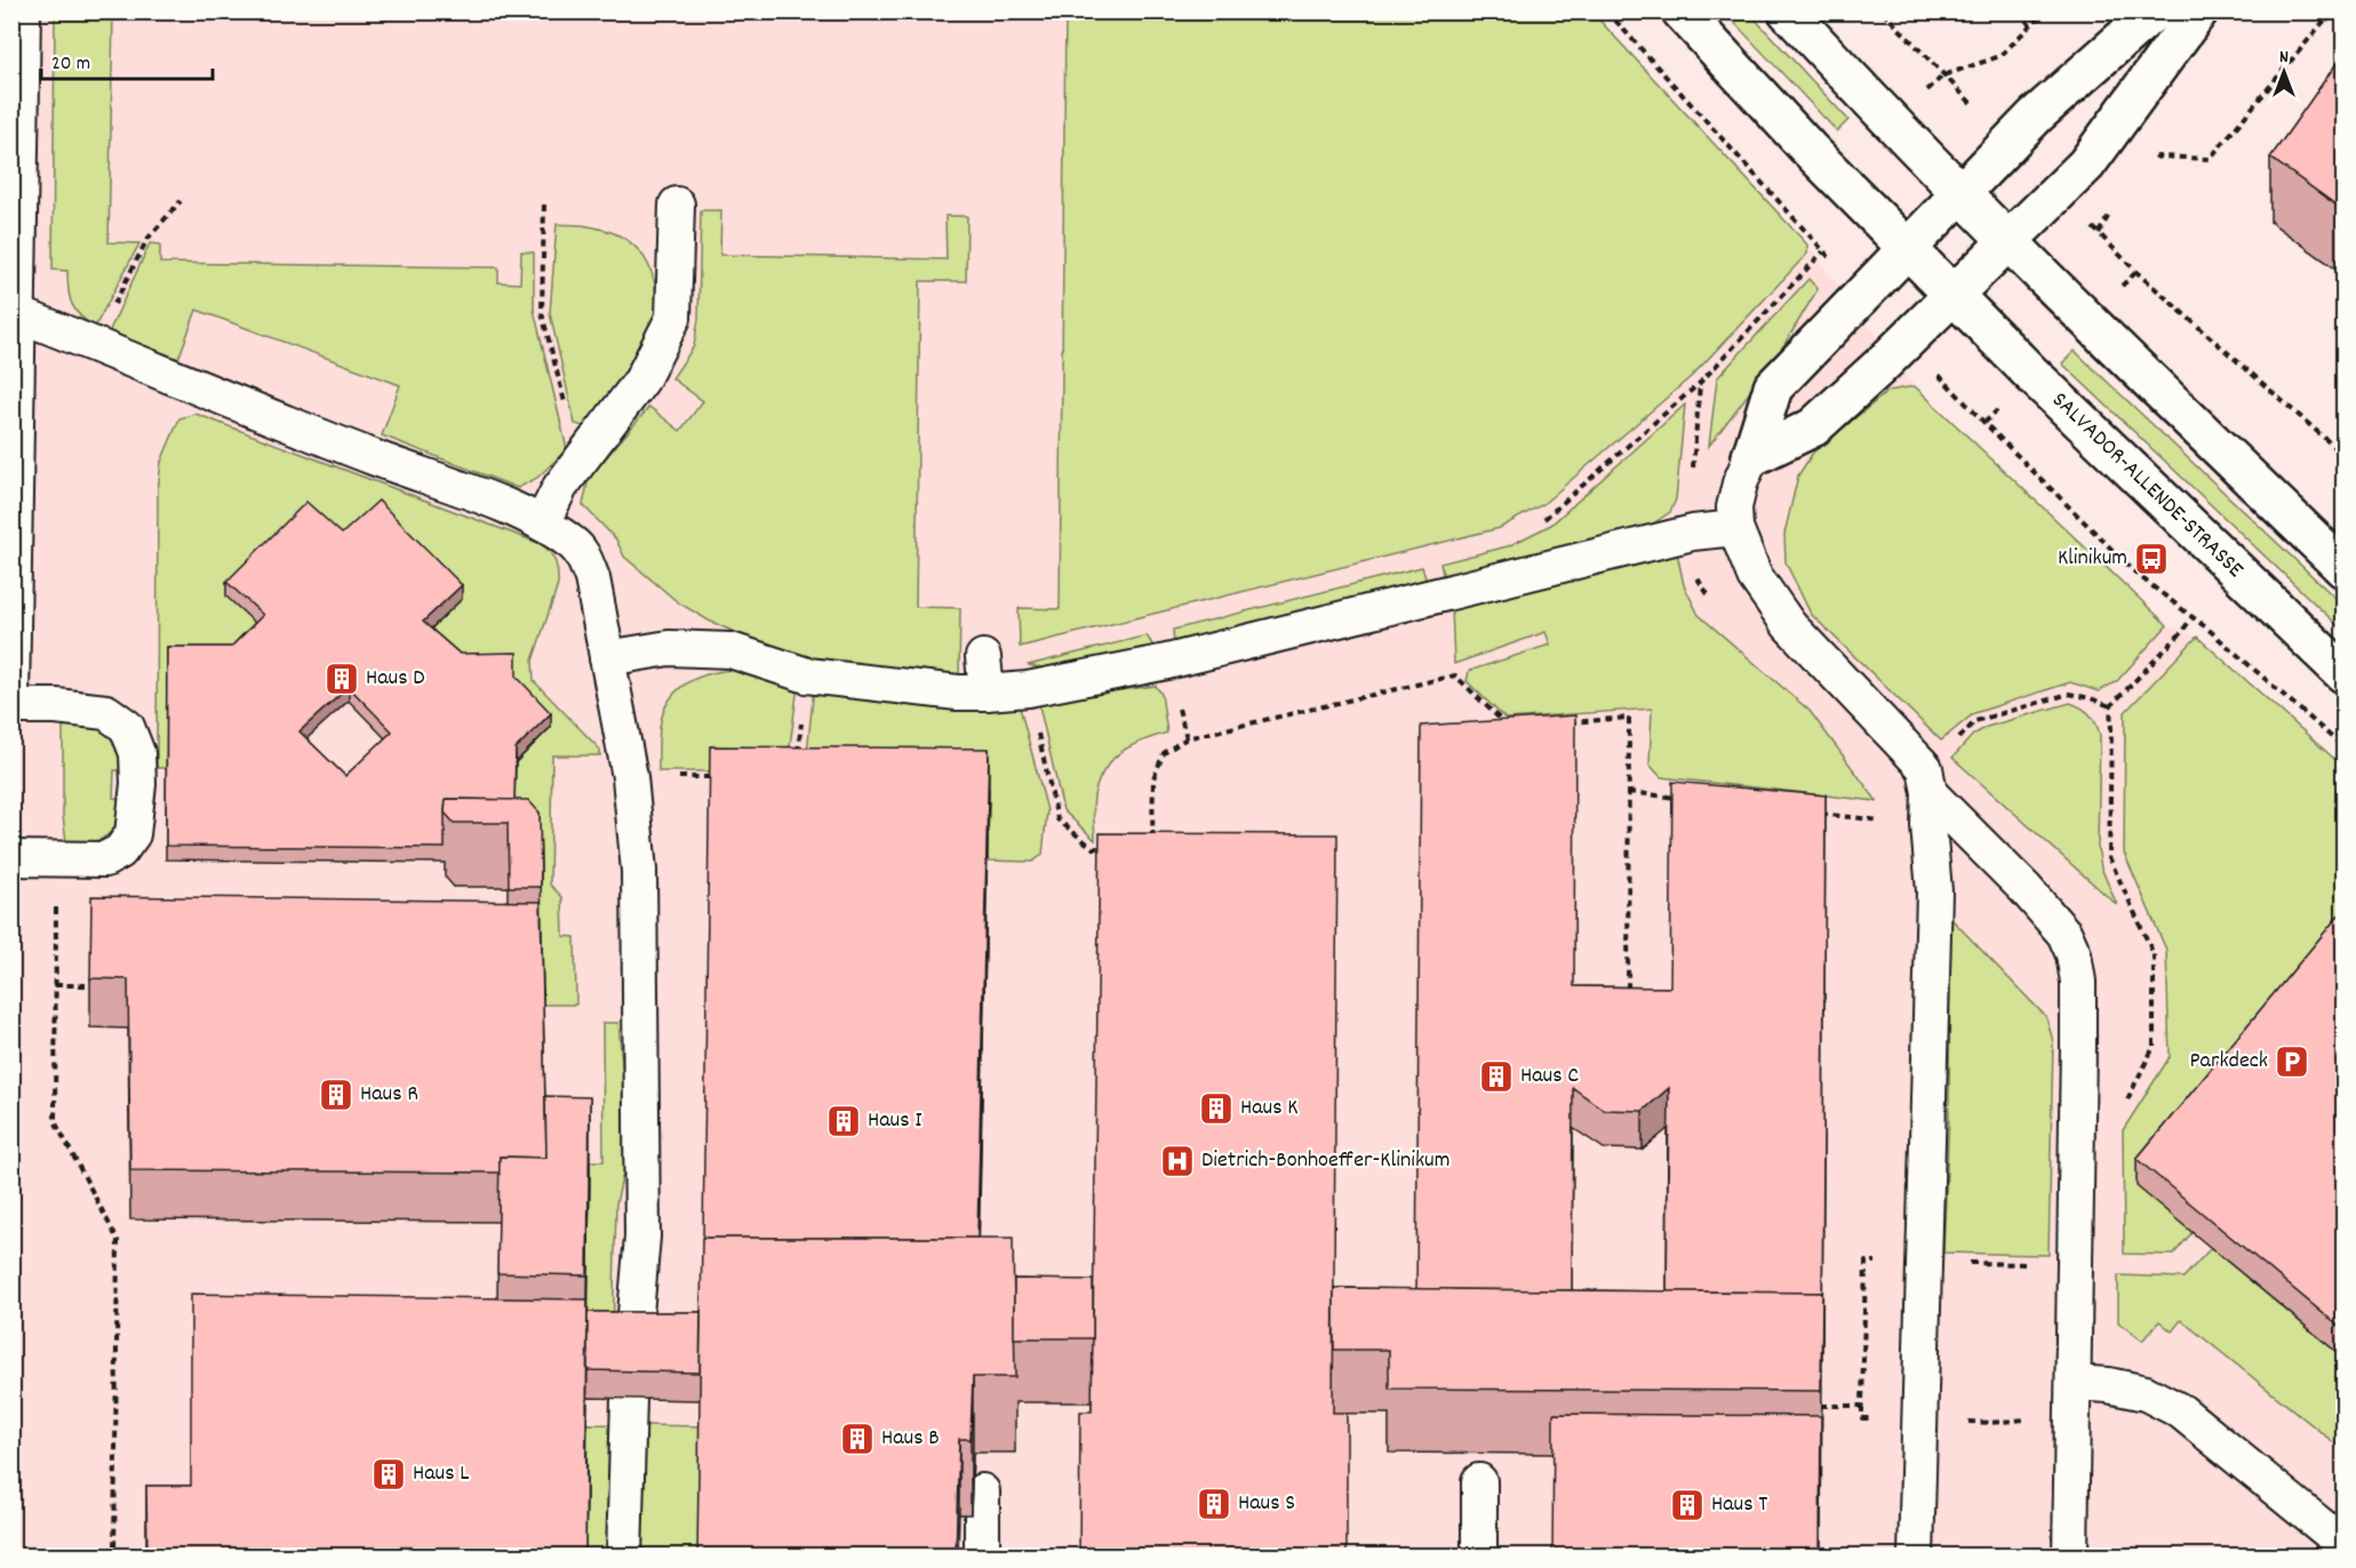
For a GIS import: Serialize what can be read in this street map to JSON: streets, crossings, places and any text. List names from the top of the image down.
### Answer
{
  "streets": {
    "street": ["SALVADOR-ALLENDE-STRASSE"]
  },
  "places": {
    "bus stop": ["Klinikum"],
    "building": [
      "Haus D",
      "Haus C",
      "Haus R",
      "Haus K",
      "Haus I",
      "Haus B",
      "Haus L",
      "Haus S",
      "Haus T"
    ],
    "parking": ["Parkdeck"],
    "hospital": ["Dietrich-Bonhoeffer-Klinikum"]
  },
  "scale_bar": "20 m",
  "north": "top"
}
